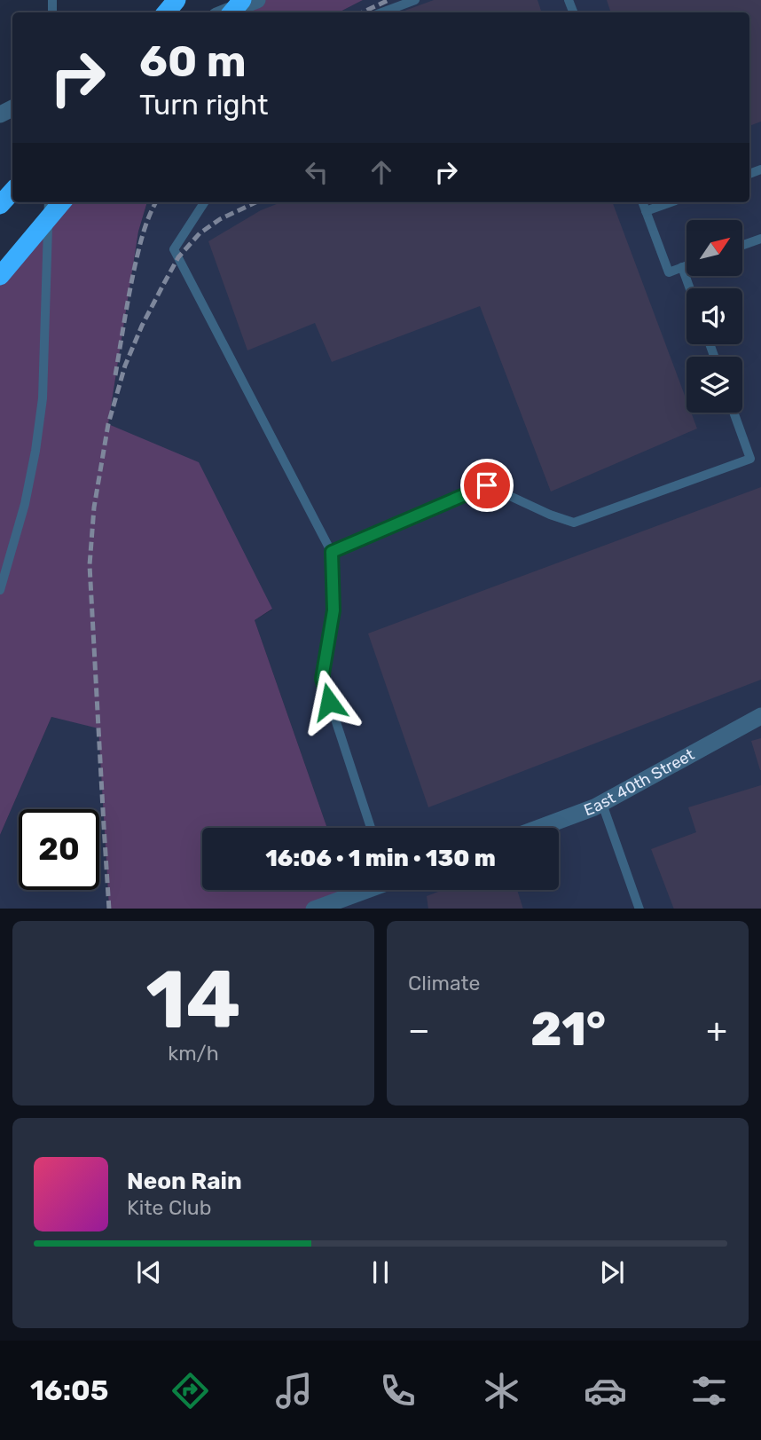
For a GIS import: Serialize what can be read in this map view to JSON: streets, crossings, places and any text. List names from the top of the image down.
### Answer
{
  "streets": {
    "street": ["East 40th Street"]
  },
  "north": "top right",
  "page": {
    "turn": ["60 m", "Turn right"],
    "limit": "20",
    "trip": "16:06 · 1 min · 130 m",
    "tile": [
      ["14", "km/h"],
      "Climate"
    ],
    "heat": ["−", "21°", "+"],
    "song": ["Neon Rain", "Kite Club"],
    "tabs": "16:05"
  }
}
